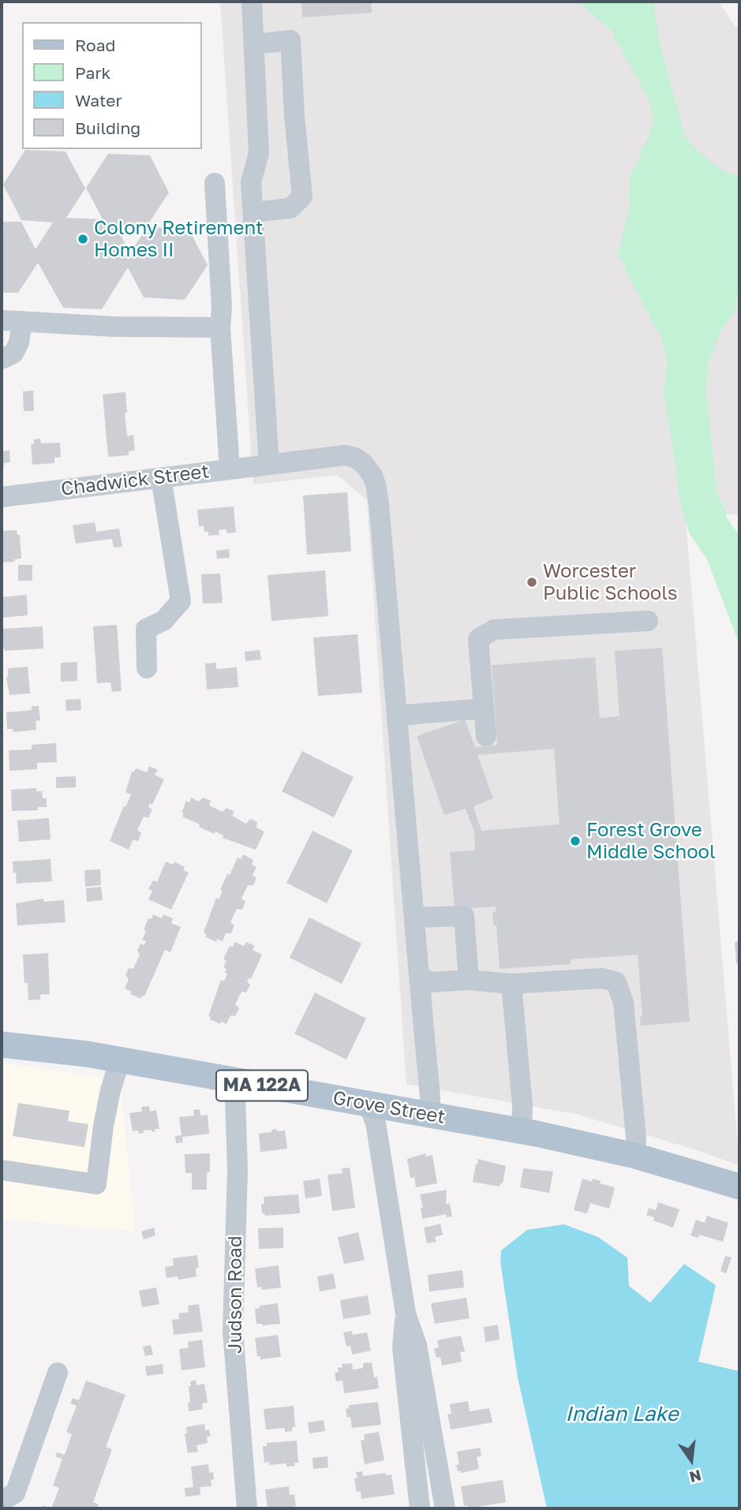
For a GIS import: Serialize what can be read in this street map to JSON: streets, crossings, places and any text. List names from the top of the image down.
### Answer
{
  "streets": {
    "main road": ["MA 122A", "Grove Street"],
    "street": ["Chadwick Street", "Judson Road"]
  },
  "crossings": [
    ["Chadwick Street", "Grove Street"],
    ["Grove Street", "Judson Road"]
  ],
  "water": ["Indian Lake"],
  "places": ["Colony Retirement Homes II", "Worcester Public Schools", "Forest Grove Middle School"],
  "legend": [
    "Road",
    "Park",
    "Water",
    "Building"
  ],
  "north": "bottom"
}
